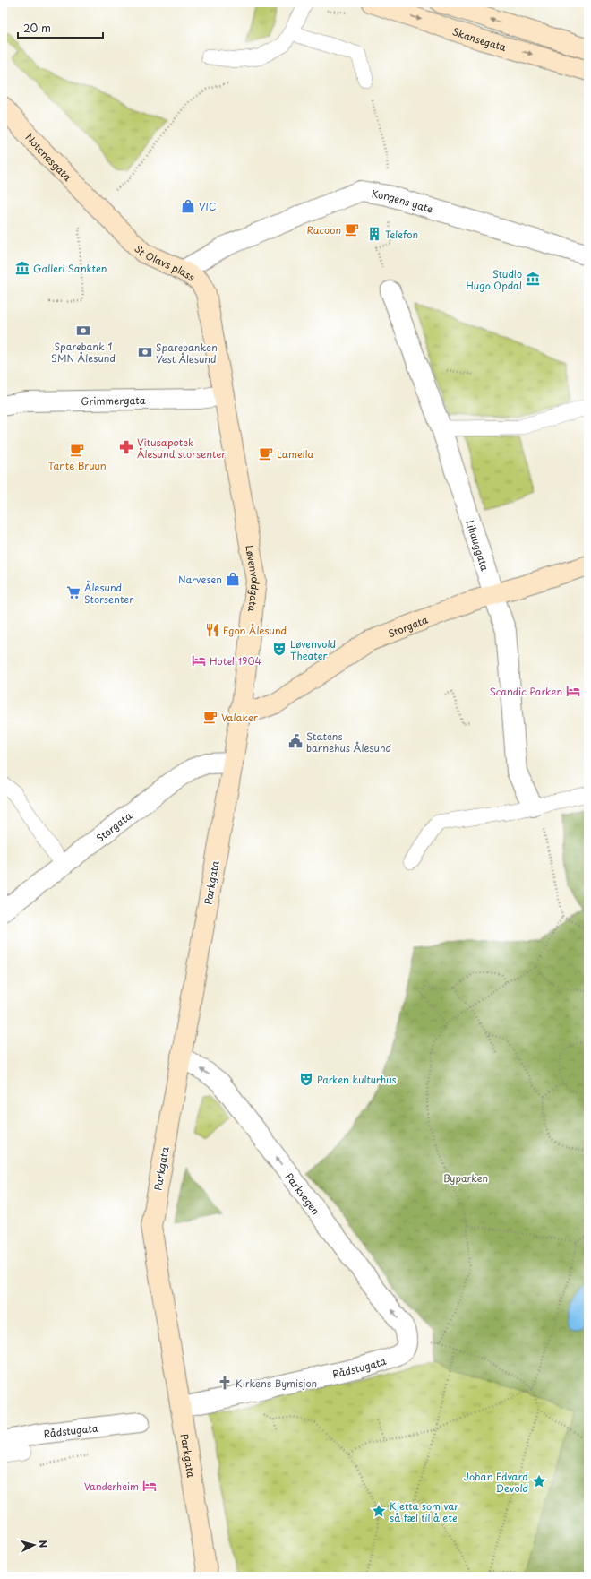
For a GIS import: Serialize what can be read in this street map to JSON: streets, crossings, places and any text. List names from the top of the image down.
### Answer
{
  "streets": {
    "street": [
      "Skansegata",
      "Notenesgata",
      "Kongens gate",
      "St Olavs plass",
      "Grimmergata",
      "Lihauggata",
      "Løvenvoldgata",
      "Storgata",
      "Parkgata",
      "Parkvegen",
      "Rådstugata"
    ]
  },
  "crossings": [
    ["Notenesgata", "St Olavs plass"],
    ["Kongens gate", "St Olavs plass"],
    ["St Olavs plass", "Grimmergata"],
    ["St Olavs plass", "Løvenvoldgata"],
    ["Grimmergata", "Løvenvoldgata"],
    ["Lihauggata", "Storgata"],
    ["Løvenvoldgata", "Storgata"],
    ["Løvenvoldgata", "Parkgata"],
    ["Storgata", "Parkgata"],
    ["Parkgata", "Parkvegen"],
    ["Parkgata", "Rådstugata"],
    ["Parkvegen", "Rådstugata"]
  ],
  "one_way": ["Parkvegen"],
  "parks": ["Byparken"],
  "places": {
    "shop": ["VIC", "Narvesen"],
    "cafe": [
      "Racoon",
      "Tante Bruun",
      "Lamella",
      "Valaker"
    ],
    "building": ["Telefon"],
    "museum": ["Galleri Sankten", "Studio Hugo Opdal"],
    "bank": ["Sparebank 1 SMN Ålesund", "Sparebanken Vest Ålesund"],
    "pharmacy": ["Vitusapotek Ålesund storsenter"],
    "supermarket": ["Ålesund Storsenter"],
    "restaurant": ["Egon Ålesund"],
    "theatre": ["Løvenvold Theater", "Parken kulturhus"],
    "hotel": ["Hotel 1904", "Scandic Parken", "Vanderheim"],
    "public building": ["Statens barnehus Ålesund"],
    "church": ["Kirkens Bymisjon"],
    "place": ["Johan Edvard Devold", "Kjetta som var så fæl til å ete"]
  },
  "scale_bar": "20 m",
  "north": "right"
}
